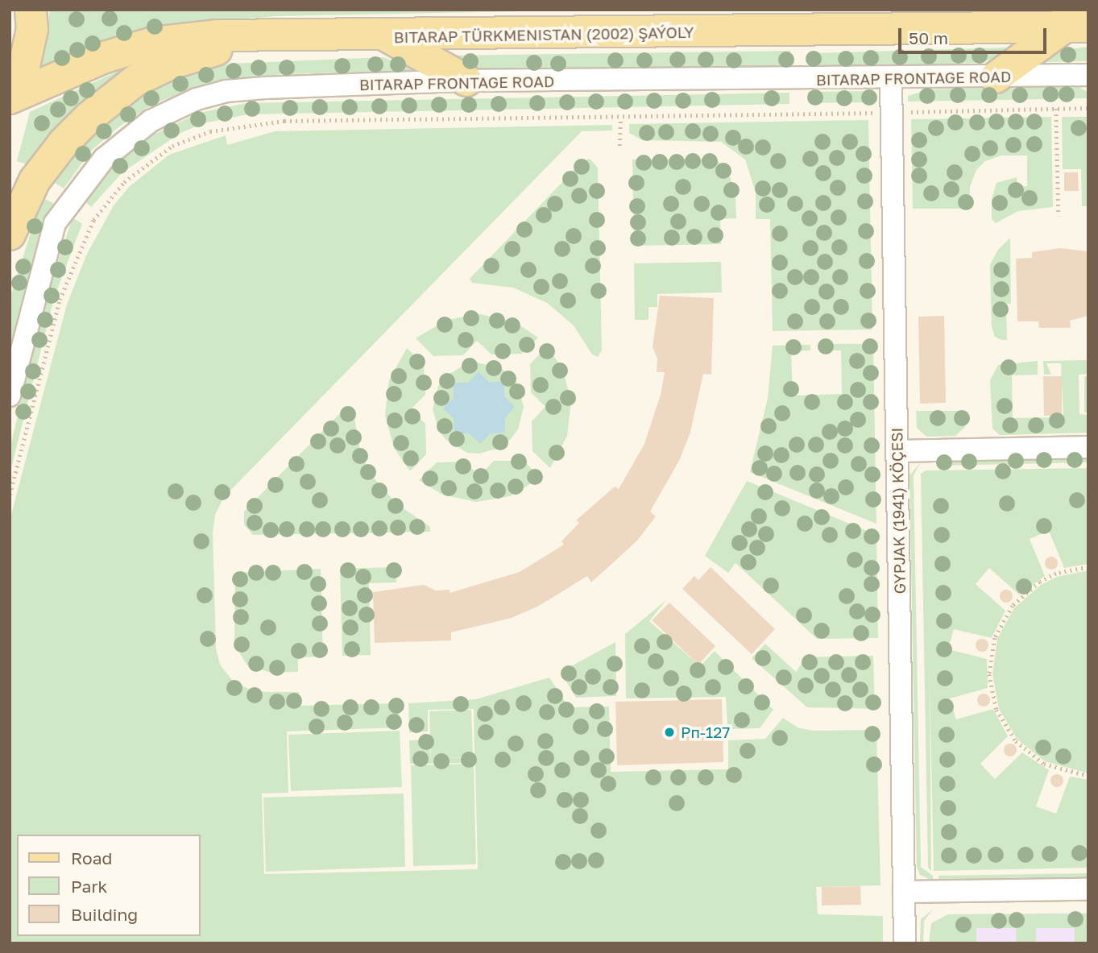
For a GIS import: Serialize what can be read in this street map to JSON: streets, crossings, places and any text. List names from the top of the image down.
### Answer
{
  "streets": {
    "main road": ["BITARAP TÜRKMENISTAN (2002) ŞAÝOLY"],
    "street": ["BITARAP FRONTAGE ROAD", "GYPJAK (1941) KÖÇESI"]
  },
  "crossings": [
    ["BITARAP FRONTAGE ROAD", "GYPJAK (1941) KÖÇESI"]
  ],
  "places": ["Рп-127"],
  "legend": ["Road", "Park", "Building"],
  "scale_bar": "50 m"
}
